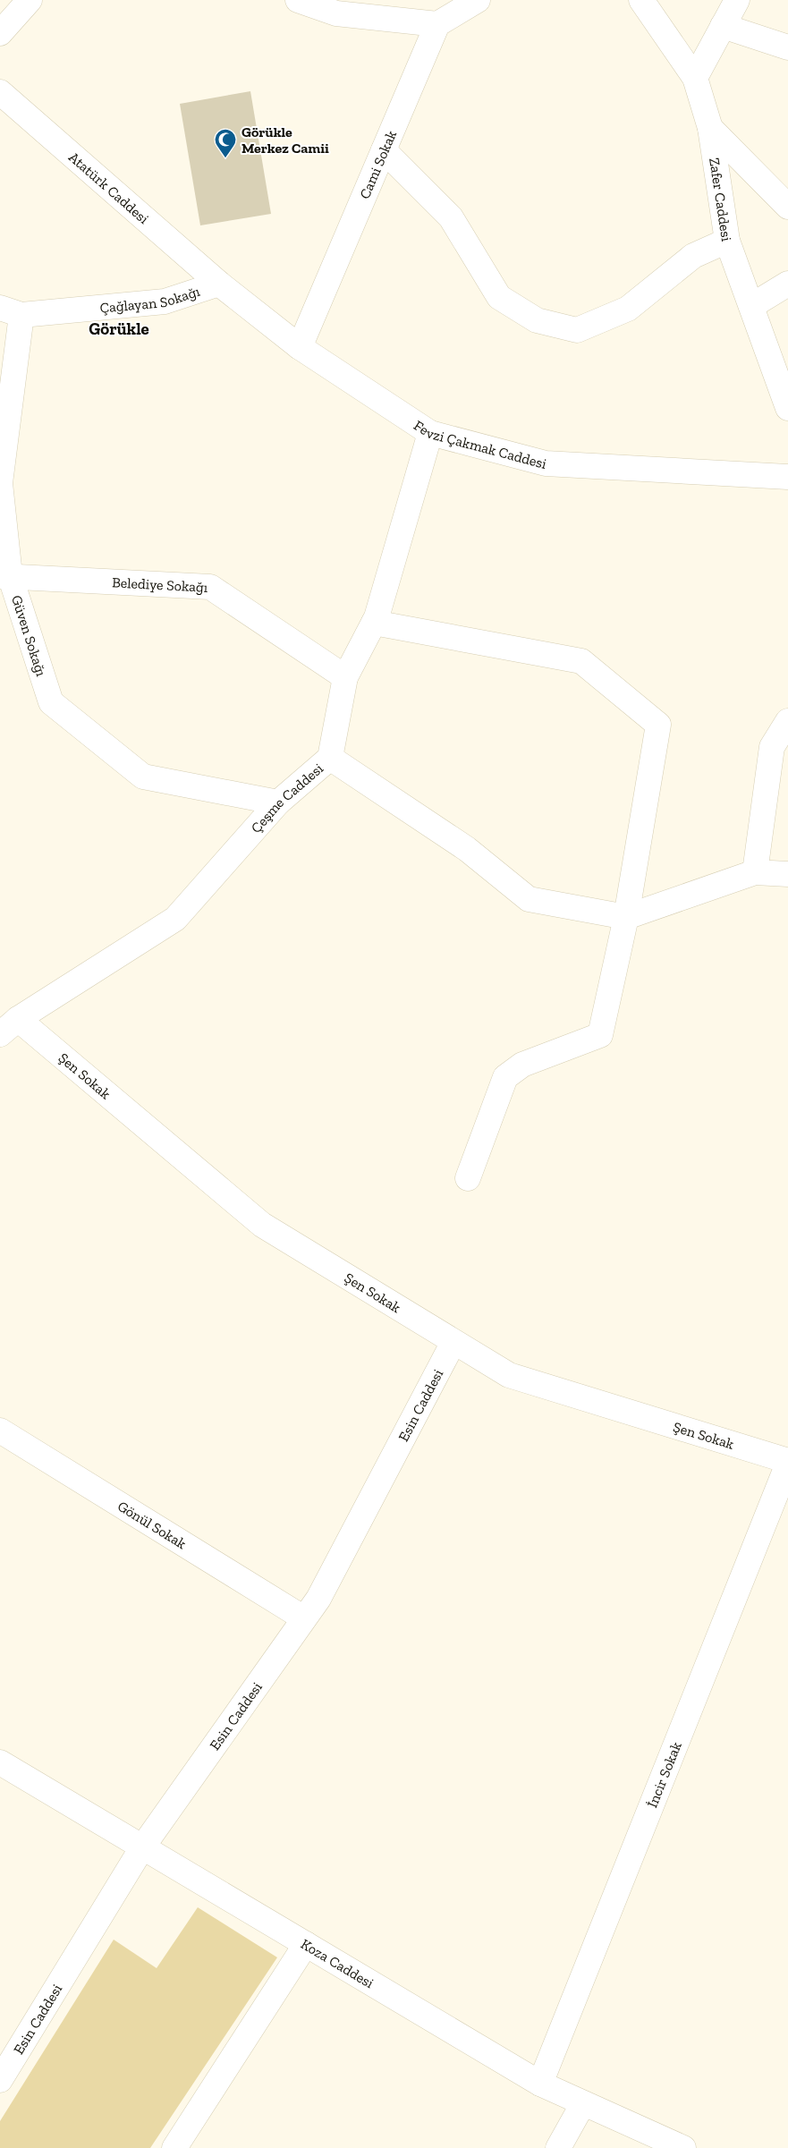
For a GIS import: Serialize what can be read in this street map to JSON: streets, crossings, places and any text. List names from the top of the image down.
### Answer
{
  "streets": {
    "street": [
      "Cami Sokak",
      "Atatürk Caddesi",
      "Zafer Caddesi",
      "Çağlayan Sokağı",
      "Fevzi Çakmak Caddesi",
      "Belediye Sokağı",
      "Güven Sokağı",
      "Çeşme Caddesi",
      "Şen Sokak",
      "Esin Caddesi",
      "Gönül Sokak",
      "İncir Sokak",
      "Koza Caddesi"
    ]
  },
  "crossings": [
    ["Cami Sokak", "Fevzi Çakmak Caddesi"],
    ["Atatürk Caddesi", "Çağlayan Sokağı"],
    ["Atatürk Caddesi", "Fevzi Çakmak Caddesi"],
    ["Çağlayan Sokağı", "Fevzi Çakmak Caddesi"],
    ["Çağlayan Sokağı", "Güven Sokağı"],
    ["Fevzi Çakmak Caddesi", "Çeşme Caddesi"],
    ["Belediye Sokağı", "Güven Sokağı"],
    ["Belediye Sokağı", "Çeşme Caddesi"],
    ["Güven Sokağı", "Çeşme Caddesi"],
    ["Çeşme Caddesi", "Şen Sokak"],
    ["Şen Sokak", "Esin Caddesi"],
    ["Şen Sokak", "İncir Sokak"],
    ["Esin Caddesi", "Gönül Sokak"],
    ["Esin Caddesi", "Koza Caddesi"],
    ["İncir Sokak", "Koza Caddesi"]
  ],
  "districts": ["Görükle"],
  "places": {
    "mosque": ["Görükle Merkez Camii"]
  }
}
